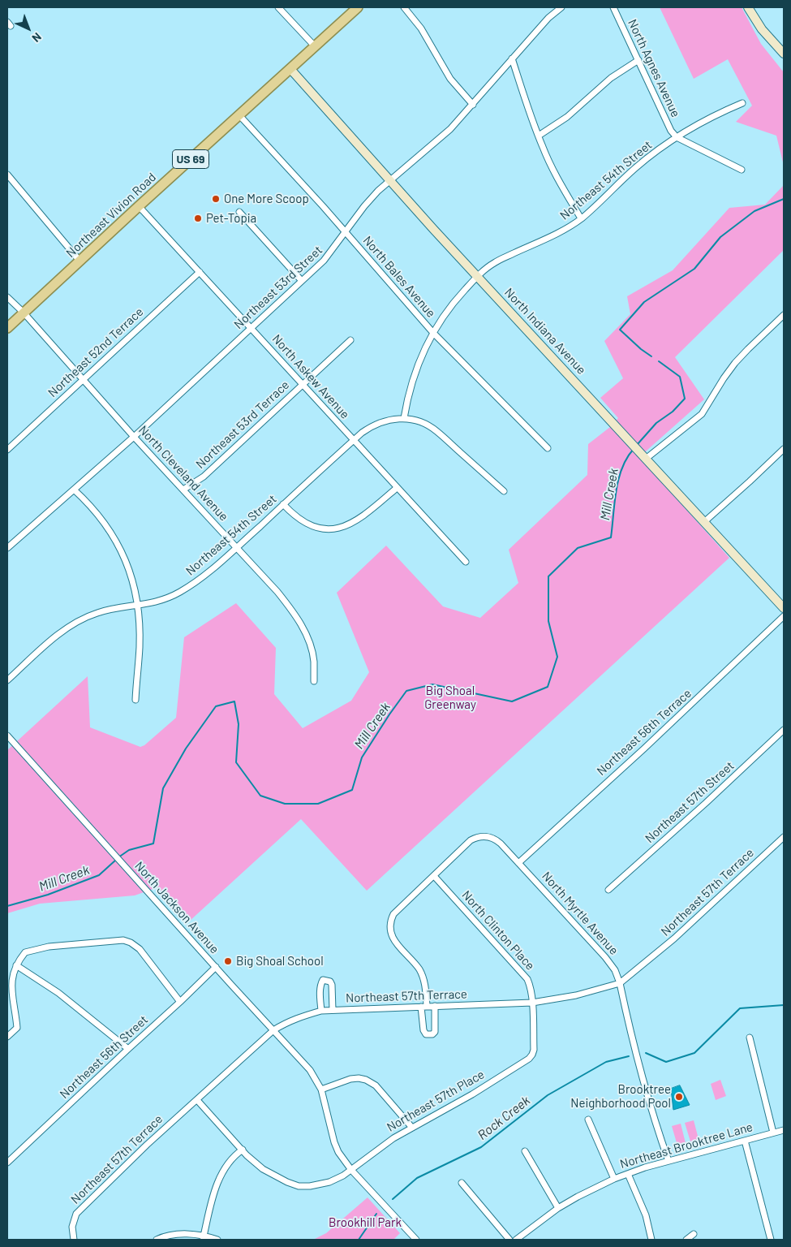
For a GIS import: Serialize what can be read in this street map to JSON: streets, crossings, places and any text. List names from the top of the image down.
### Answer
{
  "streets": {
    "main road": ["US 69", "Northeast Vivion Road"],
    "street": [
      "North Agnes Avenue",
      "Northeast 54th Street",
      "North Bales Avenue",
      "Northeast 53rd Street",
      "North Indiana Avenue",
      "Northeast 52nd Terrace",
      "North Askew Avenue",
      "Northeast 53rd Terrace",
      "North Cleveland Avenue",
      "Northeast 56th Terrace",
      "Northeast 57th Street",
      "Northeast 57th Terrace",
      "North Jackson Avenue",
      "North Myrtle Avenue",
      "North Clinton Place",
      "Northeast 56th Street",
      "Northeast 57th Place",
      "Northeast Brooktree Lane"
    ]
  },
  "crossings": [
    ["North Agnes Avenue", "Northeast 54th Street"],
    ["Northeast 54th Street", "North Bales Avenue"],
    ["Northeast 54th Street", "North Indiana Avenue"],
    ["Northeast 54th Street", "North Askew Avenue"],
    ["Northeast 54th Street", "North Cleveland Avenue"],
    ["Northeast Vivion Road", "North Bales Avenue"],
    ["Northeast Vivion Road", "North Indiana Avenue"],
    ["Northeast Vivion Road", "North Askew Avenue"],
    ["Northeast Vivion Road", "North Cleveland Avenue"],
    ["North Bales Avenue", "Northeast 53rd Street"],
    ["Northeast 53rd Street", "North Indiana Avenue"],
    ["Northeast 53rd Street", "North Askew Avenue"],
    ["Northeast 53rd Street", "North Cleveland Avenue"],
    ["Northeast 52nd Terrace", "North Askew Avenue"],
    ["Northeast 52nd Terrace", "North Cleveland Avenue"],
    ["North Askew Avenue", "Northeast 53rd Terrace"],
    ["Northeast 53rd Terrace", "North Cleveland Avenue"],
    ["Northeast 56th Terrace", "North Myrtle Avenue"],
    ["Northeast 57th Terrace", "North Jackson Avenue"],
    ["Northeast 57th Terrace", "North Myrtle Avenue"],
    ["Northeast 57th Terrace", "North Clinton Place"],
    ["Northeast 57th Terrace", "Northeast 57th Place"],
    ["North Jackson Avenue", "Northeast 56th Street"],
    ["North Jackson Avenue", "Northeast 57th Place"],
    ["North Myrtle Avenue", "North Clinton Place"],
    ["North Myrtle Avenue", "Northeast Brooktree Lane"],
    ["North Clinton Place", "Northeast 57th Place"]
  ],
  "water": ["Mill Creek", "Rock Creek"],
  "parks": ["Big Shoal Greenway", "Brookhill Park"],
  "places": [
    "One More Scoop",
    "Pet-Topia",
    "Big Shoal School",
    "Brooktree Neighborhood Pool"
  ],
  "north": "bottom right"
}
